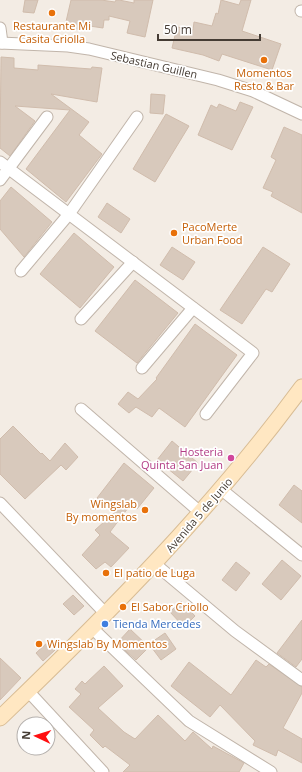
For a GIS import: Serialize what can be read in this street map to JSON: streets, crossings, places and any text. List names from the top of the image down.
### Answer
{
  "streets": {
    "street": ["Sebastian Guillen", "Avenida 5 de Junio"]
  },
  "places": [
    "Restaurante Mi Casita Criolla",
    "Momentos Resto & Bar",
    "PacoMerte Urban Food",
    "Hosteria Quinta San Juan",
    "Wingslab By momentos",
    "El patio de Luga",
    "El Sabor Criollo",
    "Tienda Mercedes",
    "Wingslab By Momentos"
  ],
  "scale_bar": "50 m",
  "north": "left"
}
